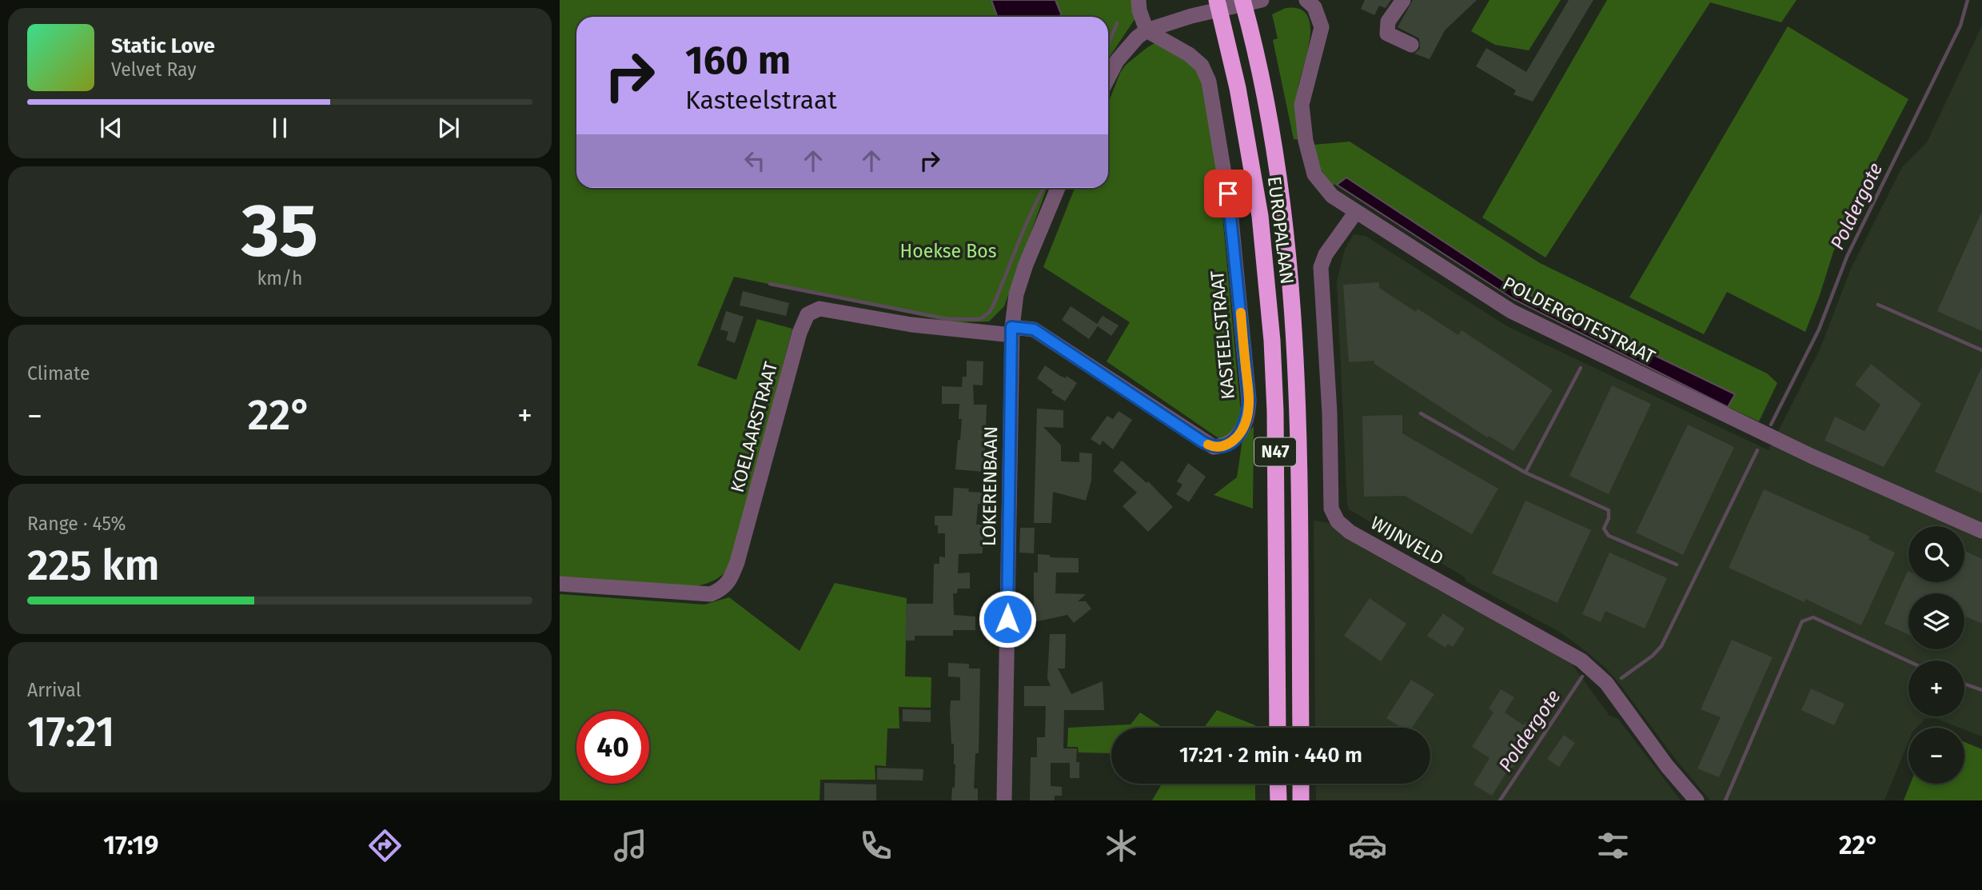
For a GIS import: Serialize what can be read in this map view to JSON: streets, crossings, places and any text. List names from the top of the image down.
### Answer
{
  "streets": {
    "highway": ["EUROPALAAN", "N47"],
    "street": [
      "POLDERGOTESTRAAT",
      "KASTEELSTRAAT",
      "KOELAARSTRAAT",
      "LOKERENBAAN",
      "WIJNVELD"
    ]
  },
  "crossings": [
    ["POLDERGOTESTRAAT", "WIJNVELD"],
    ["KASTEELSTRAAT", "KOELAARSTRAAT"],
    ["KASTEELSTRAAT", "LOKERENBAAN"],
    ["KOELAARSTRAAT", "LOKERENBAAN"]
  ],
  "water": ["Poldergote"],
  "parks": ["Hoekse Bos"],
  "page": {
    "turn": ["160 m", "Kasteelstraat"],
    "song": ["Static Love", "Velvet Ray"],
    "tile": [
      ["35", "km/h"],
      "Climate",
      ["Range · 45%", "225 km"],
      ["Arrival", "17:21"]
    ],
    "heat": ["−", "22°", "+"],
    "map_buttons": ["+", "−"],
    "limit": "40",
    "trip": "17:21 · 2 min · 440 m",
    "tabs": ["17:19", "22°"]
  }
}
